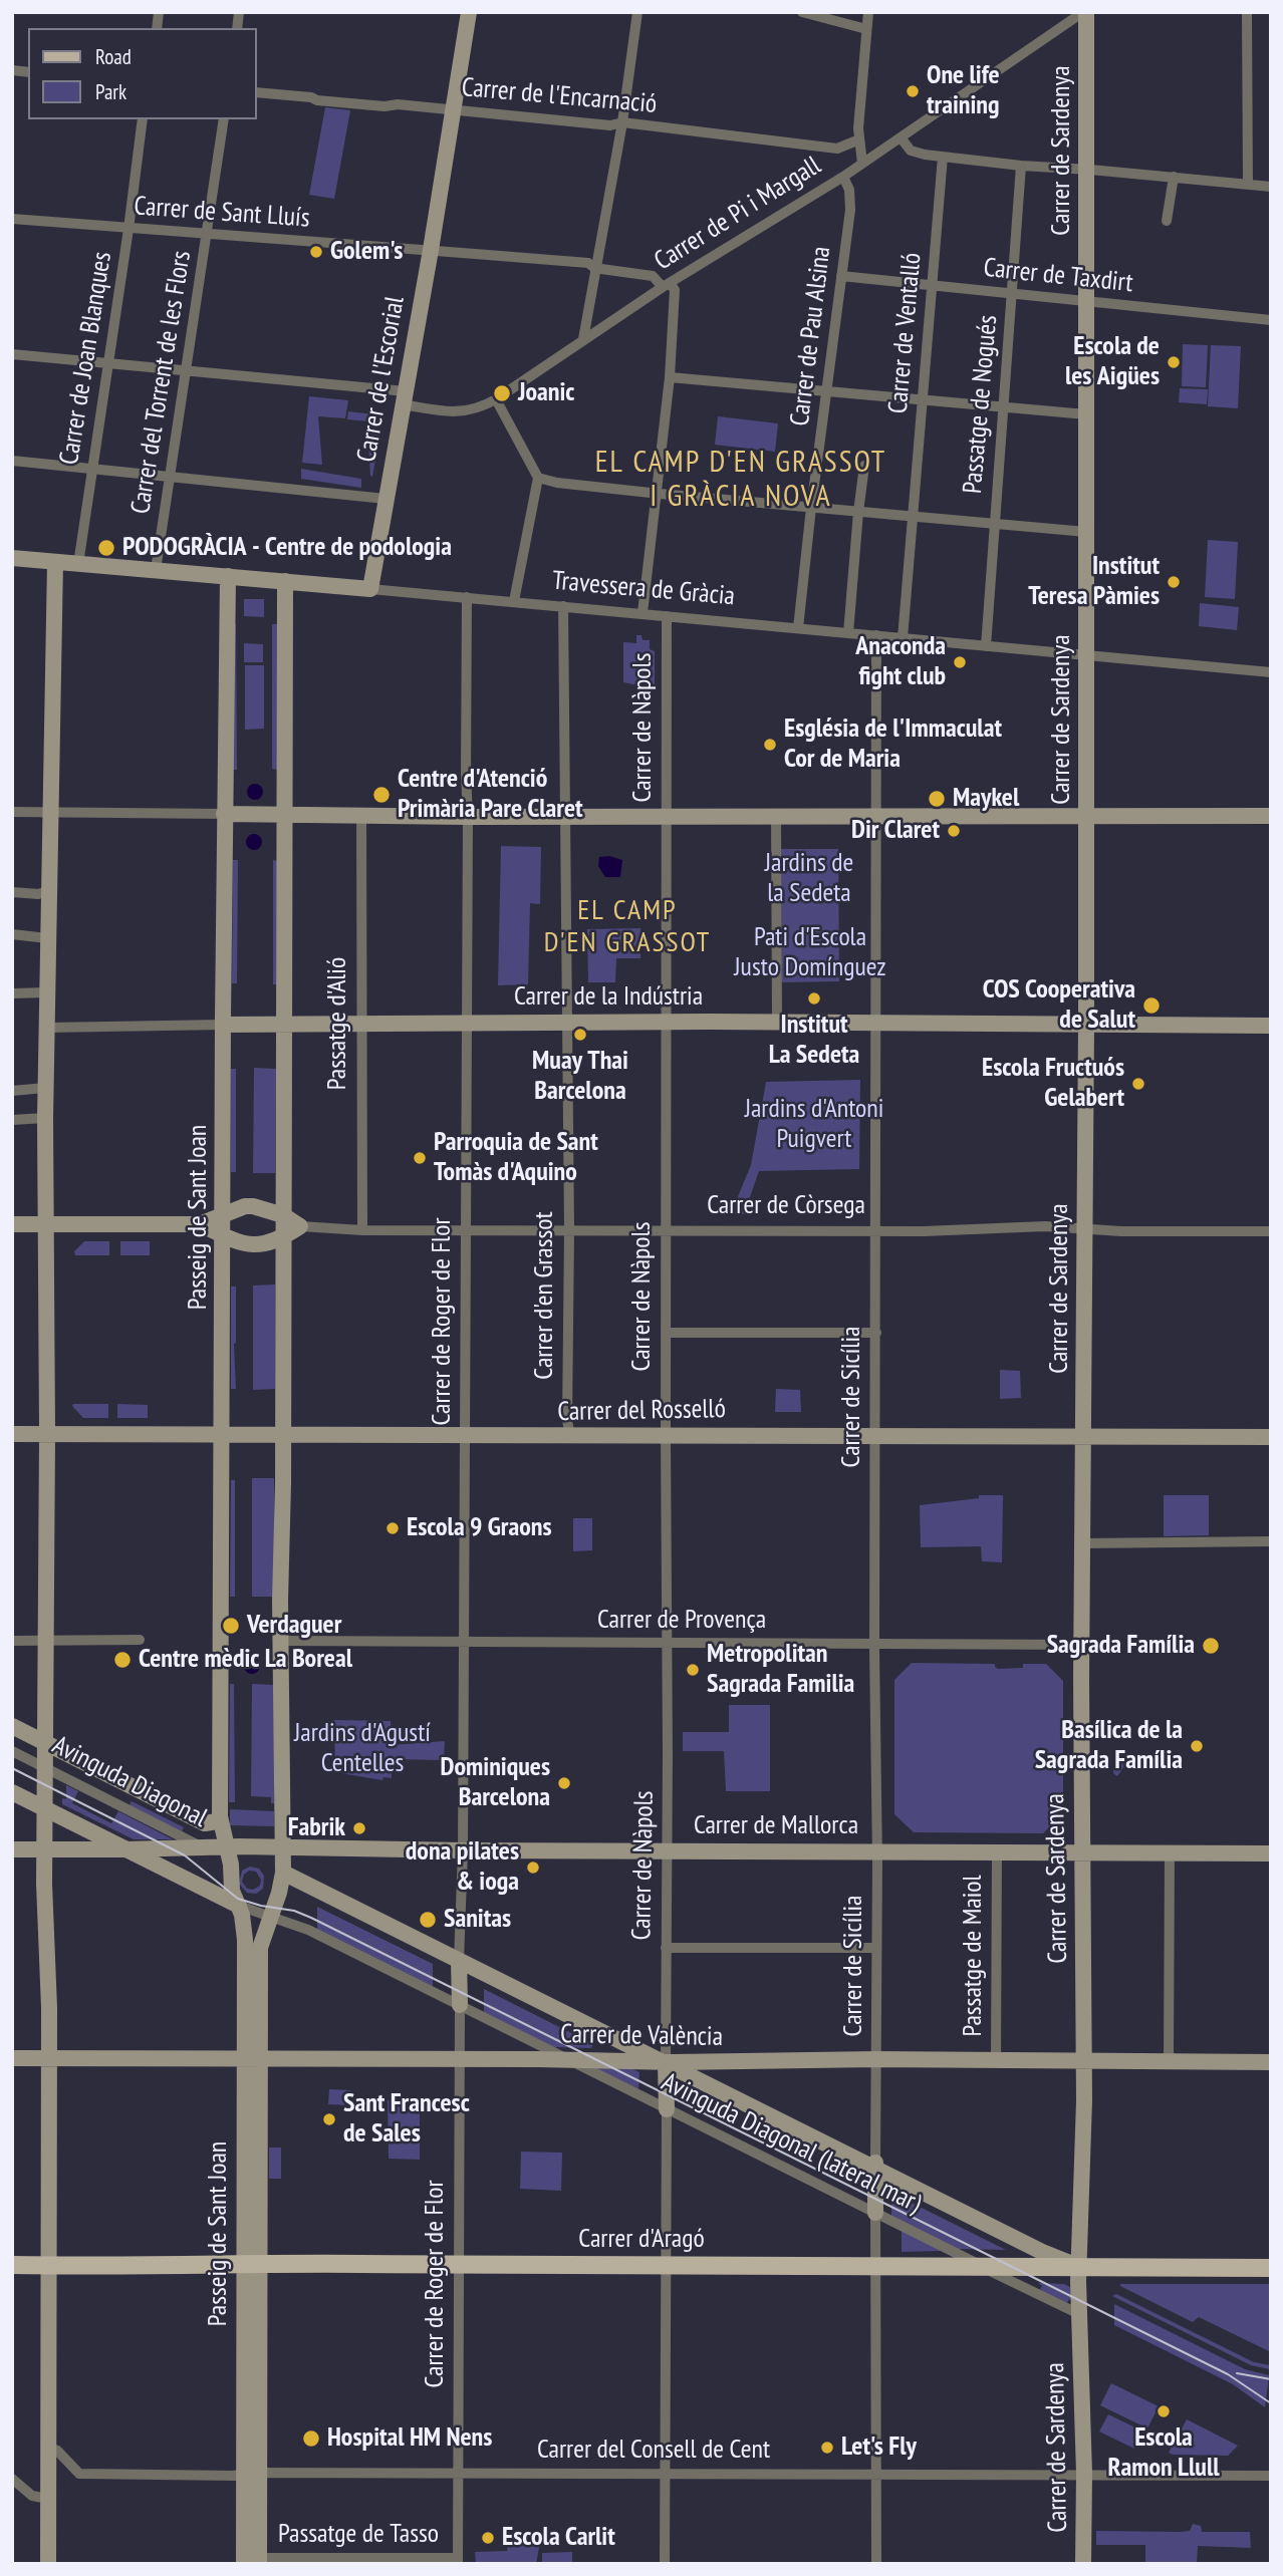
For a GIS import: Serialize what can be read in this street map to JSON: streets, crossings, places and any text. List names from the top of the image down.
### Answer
{
  "streets": {
    "main road": ["Carrer d'Aragó"],
    "street": [
      "Carrer de l'Encarnació",
      "Carrer de Sardenya",
      "Carrer de Sant Lluís",
      "Carrer de Pi i Margall",
      "Carrer de Taxdirt",
      "Carrer de Ventalló",
      "Carrer de Pau Alsina",
      "Carrer de Joan Blanques",
      "Carrer de l'Escorial",
      "Carrer del Torrent de les Flors",
      "Passatge de Nogués",
      "Travessera de Gràcia",
      "Carrer de Nàpols",
      "Carrer de la Indústria",
      "Passatge d'Alió",
      "Carrer de Còrsega",
      "Passeig de Sant Joan",
      "Carrer d'en Grassot",
      "Carrer de Roger de Flor",
      "Carrer de Sicília",
      "Carrer del Rosselló",
      "Carrer de Provença",
      "Avinguda Diagonal",
      "Carrer de Mallorca",
      "Passatge de Maiol",
      "Carrer de València",
      "Avinguda Diagonal (lateral mar)",
      "Carrer del Consell de Cent",
      "Passatge de Tasso"
    ]
  },
  "crossings": [
    ["Carrer de l'Encarnació", "Carrer de l'Escorial"],
    ["Carrer de Sardenya", "Carrer de Pi i Margall"],
    ["Carrer de Sardenya", "Carrer de Taxdirt"],
    ["Carrer de Sardenya", "Travessera de Gràcia"],
    ["Carrer de Sardenya", "Carrer de la Indústria"],
    ["Carrer de Sardenya", "Carrer de Còrsega"],
    ["Carrer de Sardenya", "Carrer del Rosselló"],
    ["Carrer de Sardenya", "Carrer de Provença"],
    ["Carrer de Sardenya", "Carrer de Mallorca"],
    ["Carrer de Sardenya", "Carrer de València"],
    ["Carrer de Sardenya", "Carrer d'Aragó"],
    ["Carrer de Sardenya", "Carrer del Consell de Cent"],
    ["Carrer de Sant Lluís", "Carrer de Pi i Margall"],
    ["Carrer de Sant Lluís", "Carrer de Joan Blanques"],
    ["Carrer de Sant Lluís", "Carrer de l'Escorial"],
    ["Carrer de Sant Lluís", "Carrer del Torrent de les Flors"],
    ["Carrer de Pi i Margall", "Carrer de Pau Alsina"],
    ["Carrer de Pi i Margall", "Carrer de Joan Blanques"],
    ["Carrer de Pi i Margall", "Carrer de l'Escorial"],
    ["Carrer de Pi i Margall", "Carrer del Torrent de les Flors"],
    ["Carrer de Taxdirt", "Carrer de Ventalló"],
    ["Carrer de Taxdirt", "Carrer de Pau Alsina"],
    ["Carrer de Taxdirt", "Passatge de Nogués"],
    ["Carrer de Ventalló", "Travessera de Gràcia"],
    ["Carrer de Pau Alsina", "Travessera de Gràcia"],
    ["Carrer de Joan Blanques", "Travessera de Gràcia"],
    ["Carrer de l'Escorial", "Travessera de Gràcia"],
    ["Carrer del Torrent de les Flors", "Travessera de Gràcia"],
    ["Passatge de Nogués", "Travessera de Gràcia"],
    ["Travessera de Gràcia", "Carrer de Nàpols"],
    ["Travessera de Gràcia", "Passeig de Sant Joan"],
    ["Travessera de Gràcia", "Carrer d'en Grassot"],
    ["Travessera de Gràcia", "Carrer de Roger de Flor"],
    ["Travessera de Gràcia", "Carrer de Sicília"],
    ["Carrer de Nàpols", "Carrer de la Indústria"],
    ["Carrer de Nàpols", "Carrer de Còrsega"],
    ["Carrer de Nàpols", "Carrer del Rosselló"],
    ["Carrer de Nàpols", "Carrer de Provença"],
    ["Carrer de Nàpols", "Carrer de Mallorca"],
    ["Carrer de Nàpols", "Carrer de València"],
    ["Carrer de la Indústria", "Passatge d'Alió"],
    ["Carrer de la Indústria", "Passeig de Sant Joan"],
    ["Carrer de la Indústria", "Carrer d'en Grassot"],
    ["Carrer de la Indústria", "Carrer de Roger de Flor"],
    ["Carrer de la Indústria", "Carrer de Sicília"],
    ["Passatge d'Alió", "Carrer de Còrsega"],
    ["Carrer de Còrsega", "Carrer d'en Grassot"],
    ["Carrer de Còrsega", "Carrer de Roger de Flor"],
    ["Carrer de Còrsega", "Carrer de Sicília"],
    ["Passeig de Sant Joan", "Carrer del Rosselló"],
    ["Passeig de Sant Joan", "Avinguda Diagonal"],
    ["Passeig de Sant Joan", "Carrer de Mallorca"],
    ["Passeig de Sant Joan", "Carrer de València"],
    ["Passeig de Sant Joan", "Avinguda Diagonal (lateral mar)"],
    ["Passeig de Sant Joan", "Carrer d'Aragó"],
    ["Passeig de Sant Joan", "Carrer del Consell de Cent"],
    ["Passeig de Sant Joan", "Passatge de Tasso"],
    ["Carrer d'en Grassot", "Carrer del Rosselló"],
    ["Carrer de Roger de Flor", "Carrer del Rosselló"],
    ["Carrer de Roger de Flor", "Carrer de Provença"],
    ["Carrer de Roger de Flor", "Carrer de Mallorca"],
    ["Carrer de Roger de Flor", "Carrer de València"],
    ["Carrer de Roger de Flor", "Avinguda Diagonal (lateral mar)"],
    ["Carrer de Roger de Flor", "Carrer d'Aragó"],
    ["Carrer de Roger de Flor", "Carrer del Consell de Cent"],
    ["Carrer de Roger de Flor", "Passatge de Tasso"],
    ["Carrer de Sicília", "Carrer del Rosselló"],
    ["Carrer de Sicília", "Carrer de Provença"],
    ["Carrer de Sicília", "Carrer de Mallorca"],
    ["Carrer de Sicília", "Carrer de València"],
    ["Avinguda Diagonal", "Carrer de Mallorca"],
    ["Carrer de Mallorca", "Passatge de Maiol"],
    ["Passatge de Maiol", "Carrer de València"],
    ["Carrer de València", "Avinguda Diagonal (lateral mar)"],
    ["Avinguda Diagonal (lateral mar)", "Carrer d'Aragó"]
  ],
  "districts": ["EL CAMP D'EN GRASSOT I GRÀCIA NOVA", "EL CAMP D'EN GRASSOT"],
  "parks": [
    "Jardins de la Sedeta",
    "Pati d'Escola Justo Domínguez",
    "Jardins d'Antoni Puigvert",
    "Jardins d'Agustí Centelles"
  ],
  "places": [
    "One life training",
    "Golem's",
    "Escola de les Aigües",
    "Joanic",
    "PODOGRÀCIA - Centre de podologia",
    "Institut Teresa Pàmies",
    "Anaconda fight club",
    "Església de l'Immaculat Cor de Maria",
    "Centre d'Atenció Primària Pare Claret",
    "Maykel",
    "Dir Claret",
    "Institut La Sedeta",
    "COS Cooperativa de Salut",
    "Muay Thai Barcelona",
    "Escola Fructuós Gelabert",
    "Parroquia de Sant Tomàs d'Aquino",
    "Escola 9 Graons",
    "Verdaguer",
    "Sagrada Família",
    "Centre mèdic La Boreal",
    "Metropolitan Sagrada Familia",
    "Basílica de la Sagrada Família",
    "Dominiques Barcelona",
    "Fabrik",
    "dona pilates & ioga",
    "Sanitas",
    "Sant Francesc de Sales",
    "Escola Ramon Llull",
    "Hospital HM Nens",
    "Let's Fly",
    "Escola Carlit"
  ],
  "legend": ["Road", "Park"]
}
